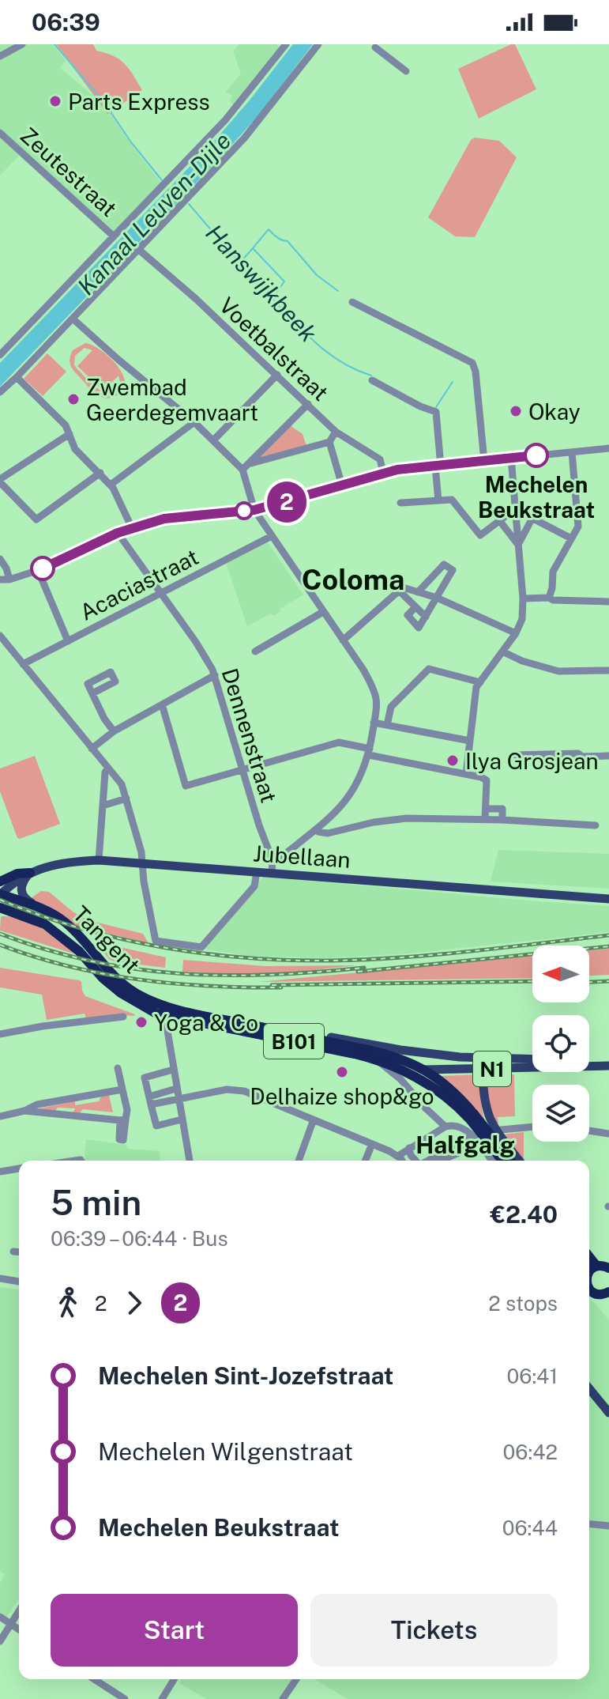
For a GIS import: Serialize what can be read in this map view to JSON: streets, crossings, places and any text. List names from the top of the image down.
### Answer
{
  "streets": {
    "highway": ["Tangent", "B101"],
    "main road": ["Jubellaan", "N1"],
    "street": [
      "Zeutestraat",
      "Voetbalstraat",
      "Acaciastraat",
      "Dennenstraat"
    ]
  },
  "crossings": [
    ["Acaciastraat", "Dennenstraat"],
    ["Jubellaan", "Tangent"],
    ["Tangent", "B101"],
    ["B101", "N1"]
  ],
  "districts": ["Coloma", "Halfgalg"],
  "water": ["Kanaal Leuven-Dijle", "Hanswijkbeek"],
  "places": [
    "Parts Express",
    "Zwembad Geerdegemvaart",
    "Okay",
    "Mechelen Beukstraat",
    "Ilya Grosjean",
    "Yoga & Co",
    "Delhaize shop&go"
  ],
  "lines": ["bus line 2"],
  "north": "left",
  "page": {
    "status": "06:39",
    "on_map": "2",
    "heading": ["5 min", "06:39 – 06:44 · Bus", "€2.40"],
    "legs": ["2", "2", "2 stops"],
    "list": [
      {
        "name": "Mechelen Sint-Jozefstraat",
        "value": "06:41"
      },
      {
        "name": "Mechelen Wilgenstraat",
        "value": "06:42"
      },
      {
        "name": "Mechelen Beukstraat",
        "value": "06:44"
      }
    ],
    "buttons": ["Start", "Tickets"]
  }
}
